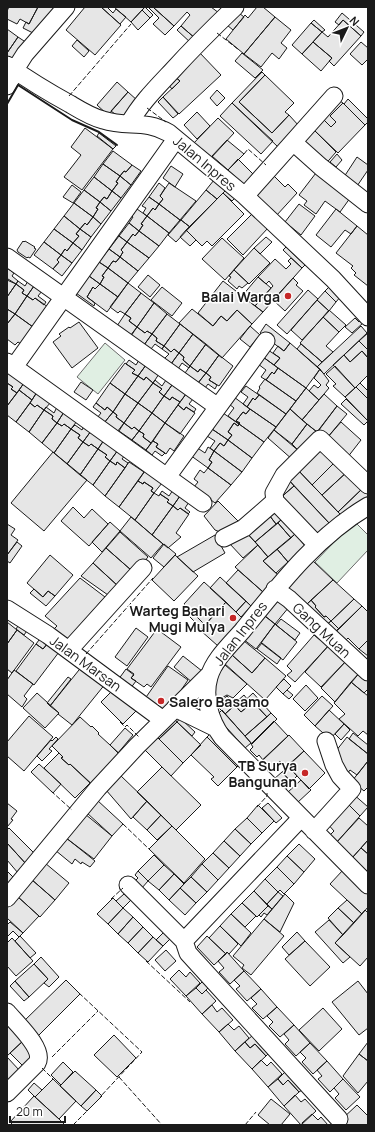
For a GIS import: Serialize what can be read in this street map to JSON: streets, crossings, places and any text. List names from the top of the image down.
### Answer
{
  "streets": {
    "street": ["Jalan Inpres", "Gang Muan", "Jalan Marsan"]
  },
  "crossings": [
    ["Jalan Inpres", "Gang Muan"]
  ],
  "places": [
    "Balai Warga",
    "Warteg Bahari Mugi Mulya",
    "Salero Basamo",
    "TB Surya Bangunan"
  ],
  "scale_bar": "20 m",
  "north": "top right"
}
